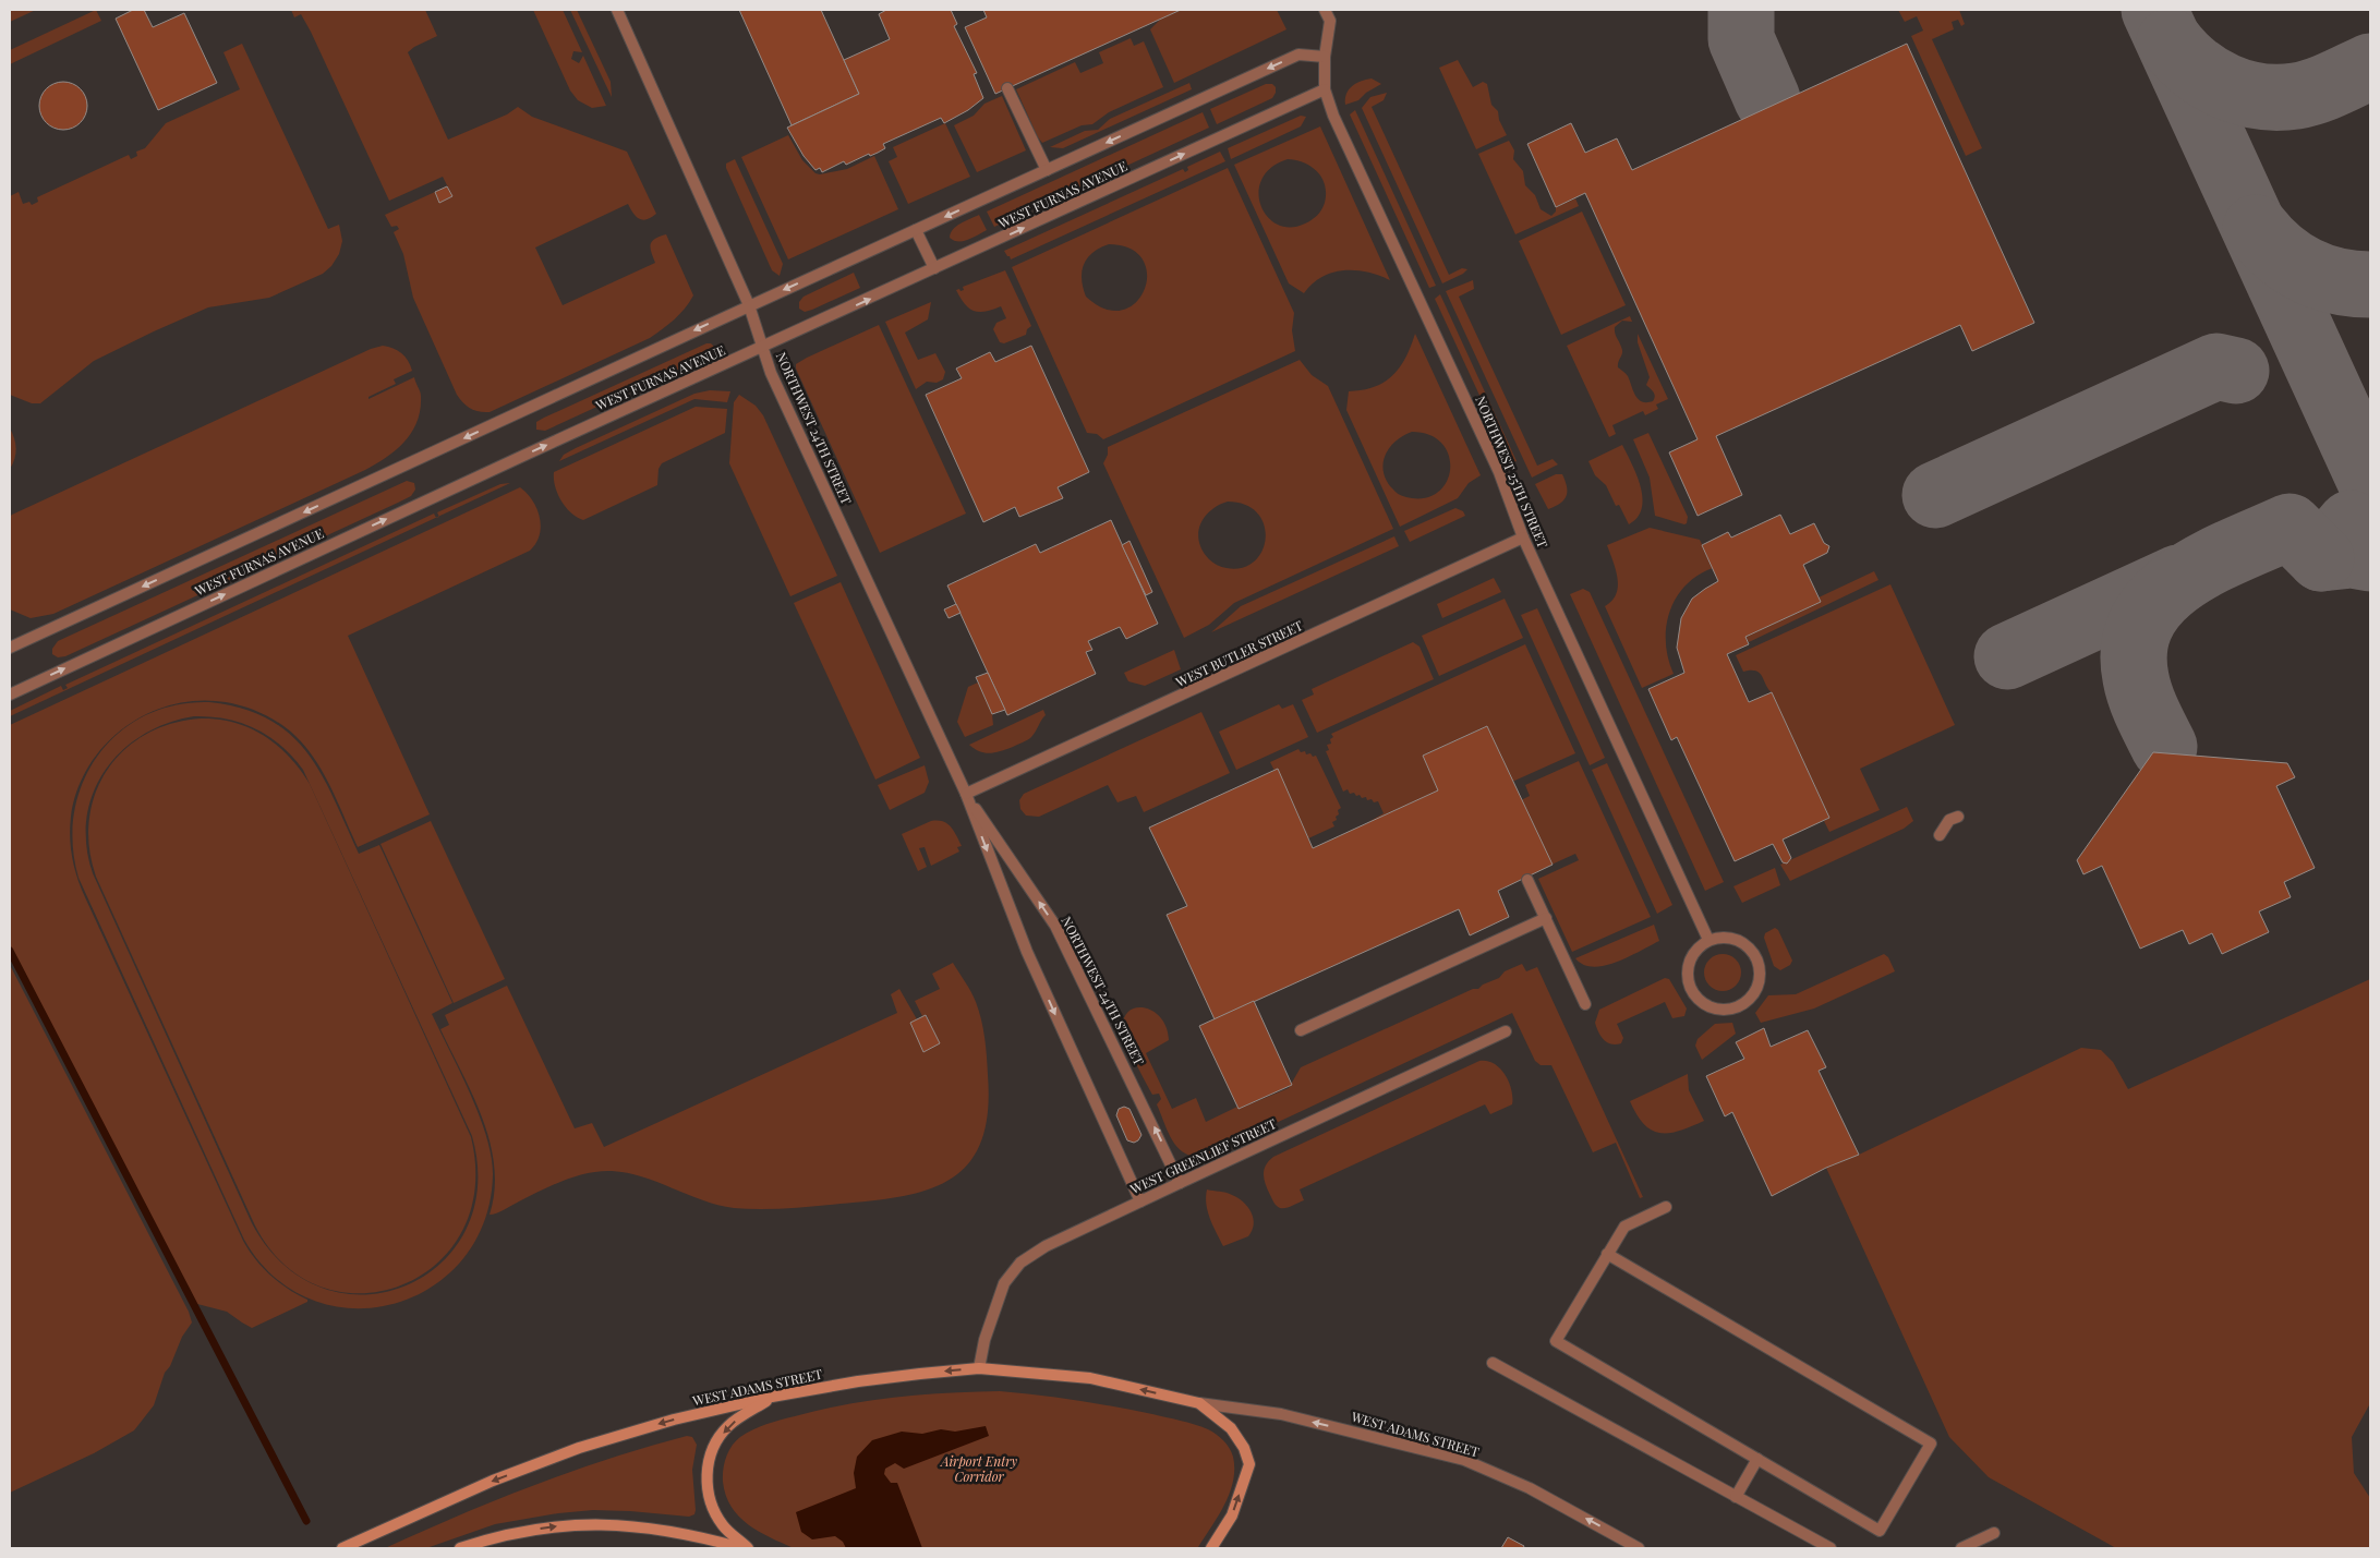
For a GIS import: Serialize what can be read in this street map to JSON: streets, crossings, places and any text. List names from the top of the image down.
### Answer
{
  "streets": {
    "main road": ["WEST ADAMS STREET"],
    "street": [
      "WEST FURNAS AVENUE",
      "NORTHWEST 24TH STREET",
      "NORTHWEST 25TH STREET",
      "WEST BUTLER STREET",
      "WEST GREENLIEF STREET"
    ]
  },
  "crossings": [
    ["WEST FURNAS AVENUE", "NORTHWEST 24TH STREET"],
    ["WEST FURNAS AVENUE", "NORTHWEST 25TH STREET"],
    ["NORTHWEST 24TH STREET", "WEST BUTLER STREET"],
    ["NORTHWEST 24TH STREET", "WEST GREENLIEF STREET"],
    ["NORTHWEST 25TH STREET", "WEST BUTLER STREET"],
    ["WEST GREENLIEF STREET", "WEST ADAMS STREET"]
  ],
  "one_way": ["WEST ADAMS STREET"],
  "parks": ["Airport Entry Corridor"]
}
